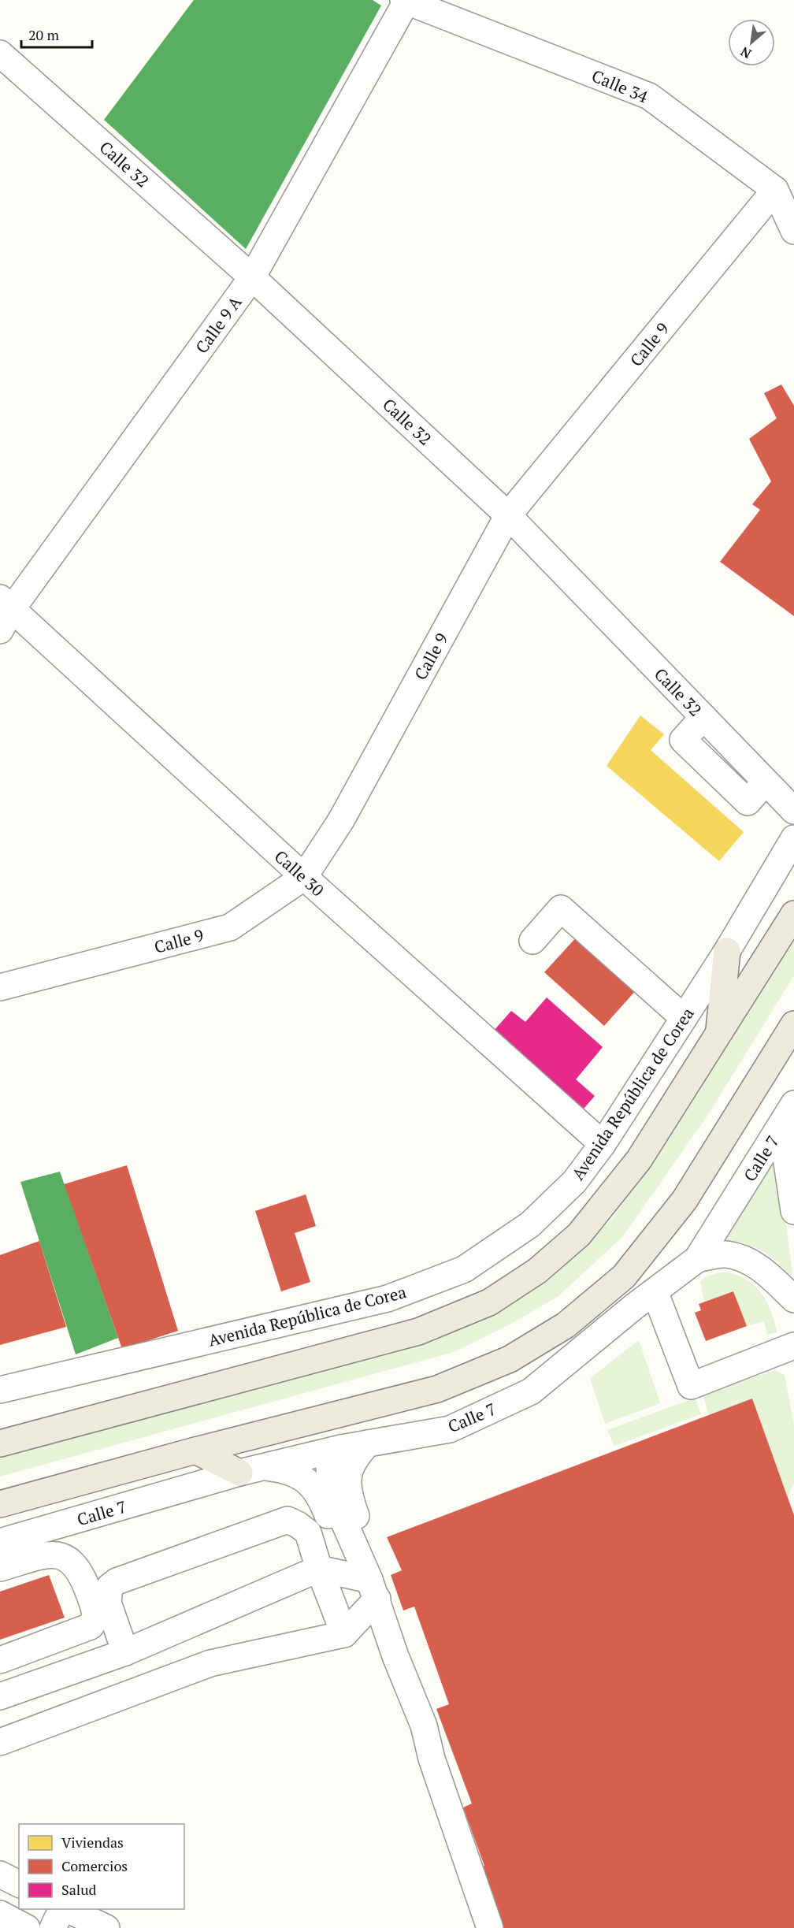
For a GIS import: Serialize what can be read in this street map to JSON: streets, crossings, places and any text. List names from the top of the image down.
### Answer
{
  "streets": {
    "street": [
      "Calle 34",
      "Calle 32",
      "Calle 9 A",
      "Calle 9",
      "Calle 30",
      "Avenida República de Corea",
      "Calle 7"
    ]
  },
  "crossings": [
    ["Calle 34", "Calle 9 A"],
    ["Calle 34", "Calle 9"],
    ["Calle 32", "Calle 9 A"],
    ["Calle 32", "Calle 9"],
    ["Calle 9 A", "Calle 30"],
    ["Calle 9", "Calle 30"],
    ["Calle 30", "Avenida República de Corea"]
  ],
  "legend": ["Viviendas", "Comercios", "Salud"],
  "scale_bar": "20 m",
  "north": "bottom left"
}
